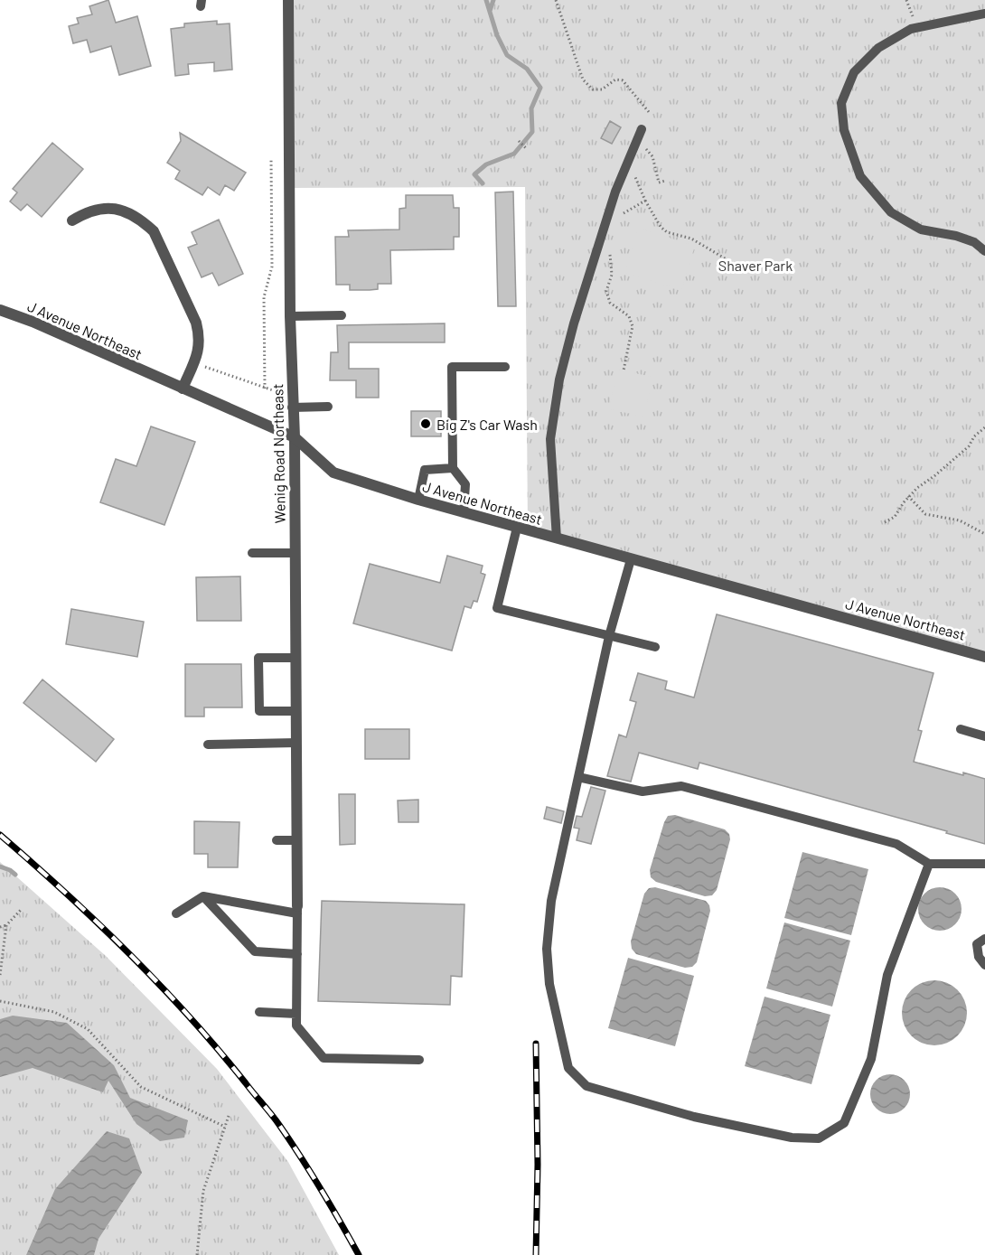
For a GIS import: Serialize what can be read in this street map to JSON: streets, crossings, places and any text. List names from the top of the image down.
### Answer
{
  "streets": {
    "street": ["J Avenue Northeast", "Wenig Road Northeast"]
  },
  "crossings": [
    ["J Avenue Northeast", "Wenig Road Northeast"]
  ],
  "parks": ["Shaver Park"],
  "places": ["Big Z's Car Wash"]
}
